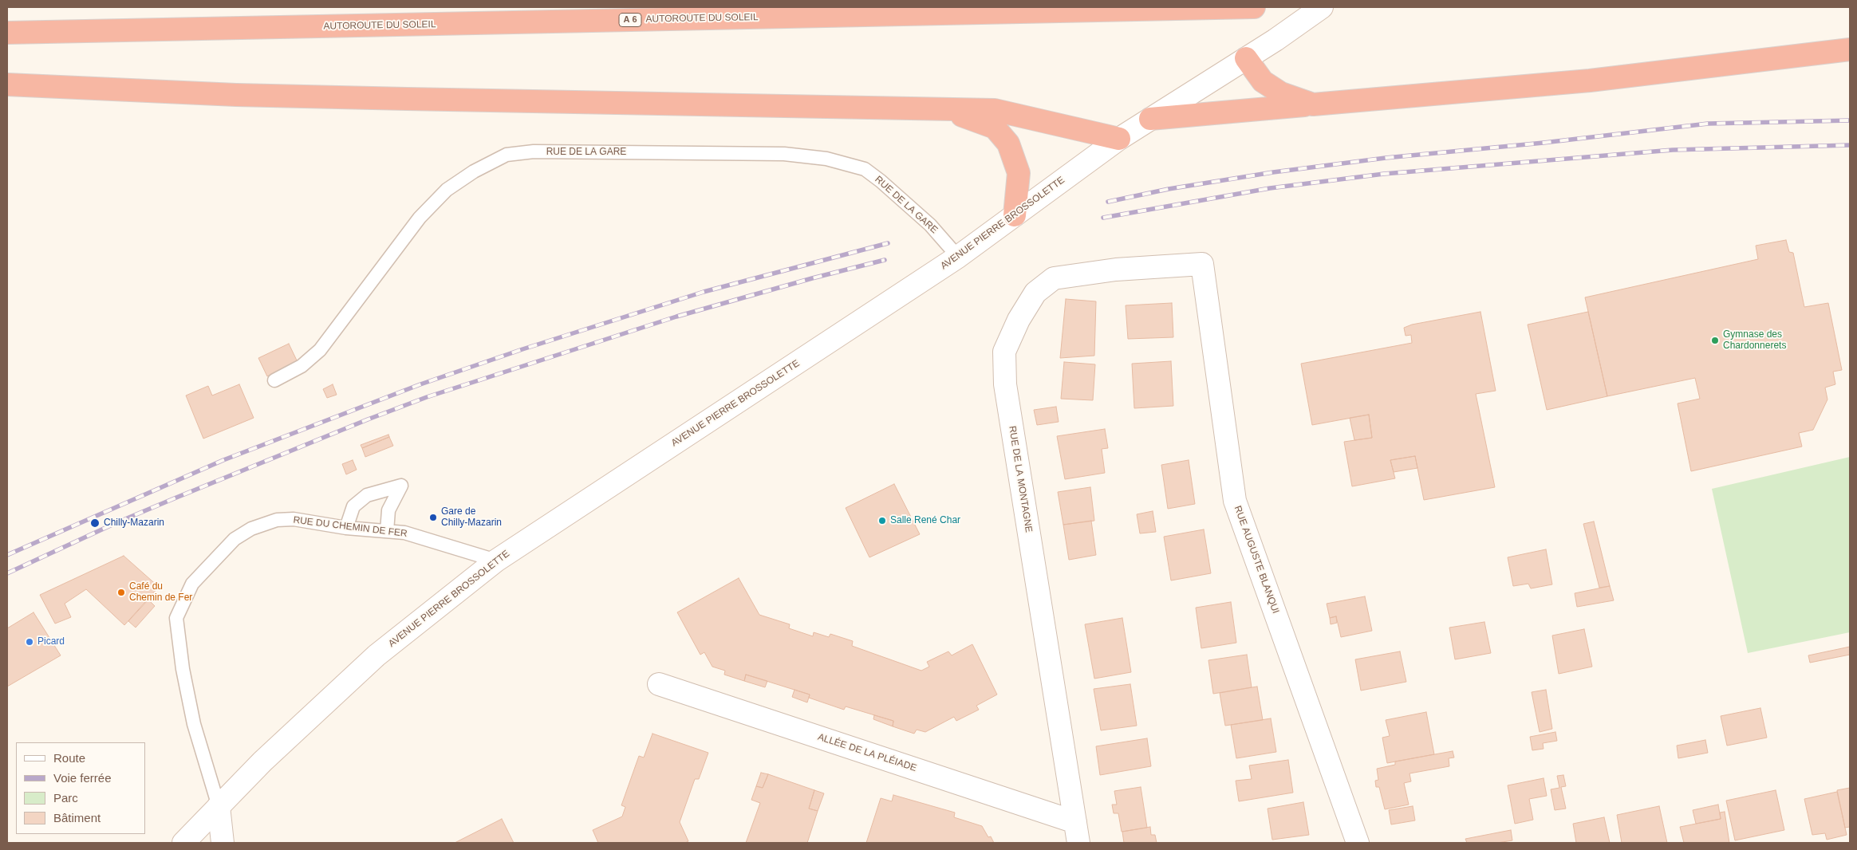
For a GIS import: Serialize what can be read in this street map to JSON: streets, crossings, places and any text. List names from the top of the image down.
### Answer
{
  "streets": {
    "highway": ["AUTOROUTE DU SOLEIL", "A 6"],
    "street": [
      "AVENUE PIERRE BROSSOLETTE",
      "RUE DE LA MONTAGNE",
      "RUE AUGUSTE BLANQUI",
      "ALLÉE DE LA PLÉIADE"
    ],
    "lane": ["RUE DE LA GARE", "RUE DU CHEMIN DE FER"]
  },
  "crossings": [
    ["RUE DE LA GARE", "AVENUE PIERRE BROSSOLETTE"],
    ["AVENUE PIERRE BROSSOLETTE", "RUE DU CHEMIN DE FER"],
    ["RUE DE LA MONTAGNE", "RUE AUGUSTE BLANQUI"],
    ["RUE DE LA MONTAGNE", "ALLÉE DE LA PLÉIADE"]
  ],
  "places": [
    "Gymnase des Chardonnerets",
    "Gare de Chilly-Mazarin",
    "Salle René Char",
    "Chilly-Mazarin",
    "Café du Chemin de Fer",
    "Picard"
  ],
  "legend": [
    "Route",
    "Voie ferrée",
    "Parc",
    "Bâtiment"
  ]
}
